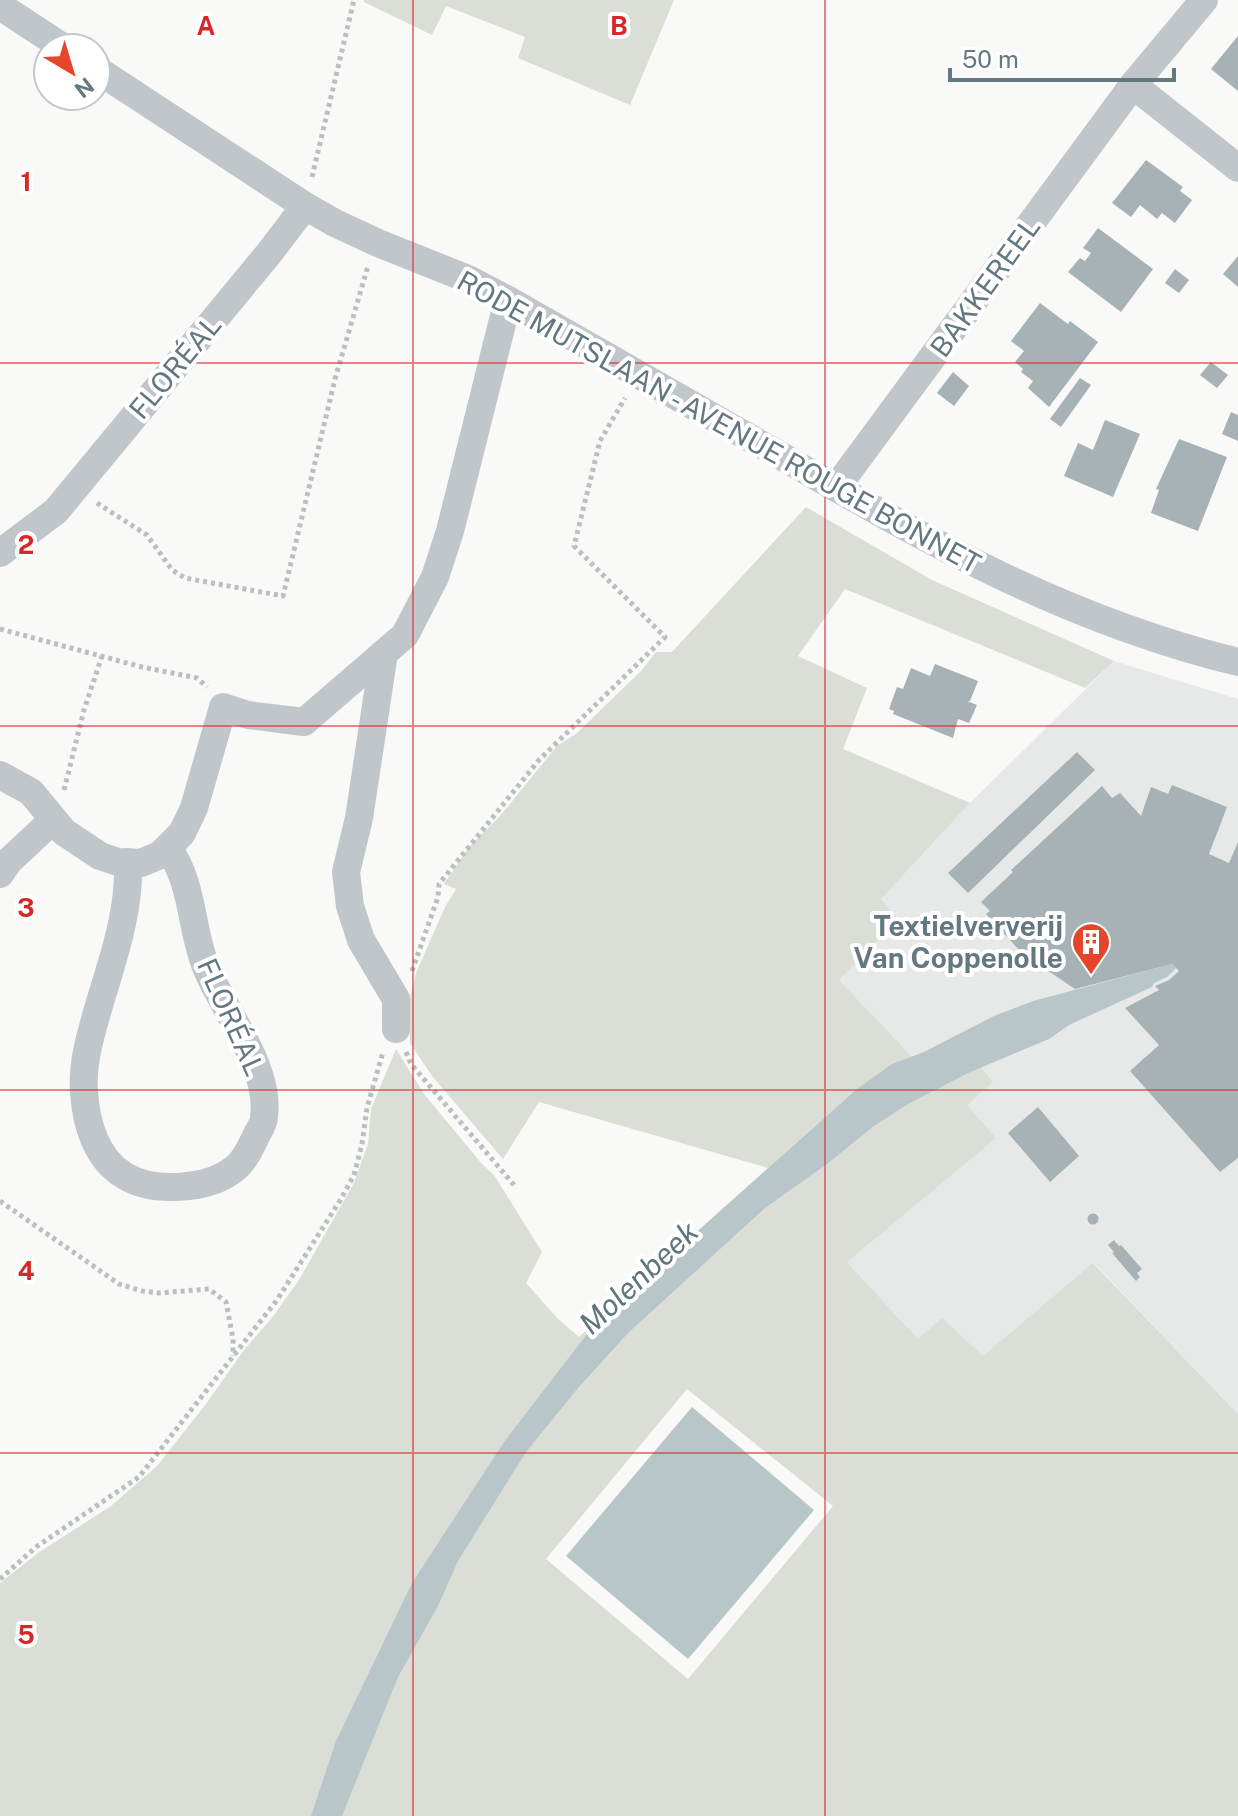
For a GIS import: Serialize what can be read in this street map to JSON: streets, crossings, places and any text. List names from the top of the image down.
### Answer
{
  "streets": {
    "street": ["BAKKEREEL", "FLORÉAL", "RODE MUTSLAAN - AVENUE ROUGE BONNET"]
  },
  "crossings": [
    ["BAKKEREEL", "RODE MUTSLAAN - AVENUE ROUGE BONNET"],
    ["FLORÉAL", "RODE MUTSLAAN - AVENUE ROUGE BONNET"]
  ],
  "water": ["Molenbeek"],
  "places": {
    "building": ["Textielververij Van Coppenolle"]
  },
  "scale_bar": "50 m",
  "north": "bottom right",
  "grid": {
    "columns": ["A", "B"],
    "rows": [
      "1",
      "2",
      "3",
      "4",
      "5"
    ]
  }
}
